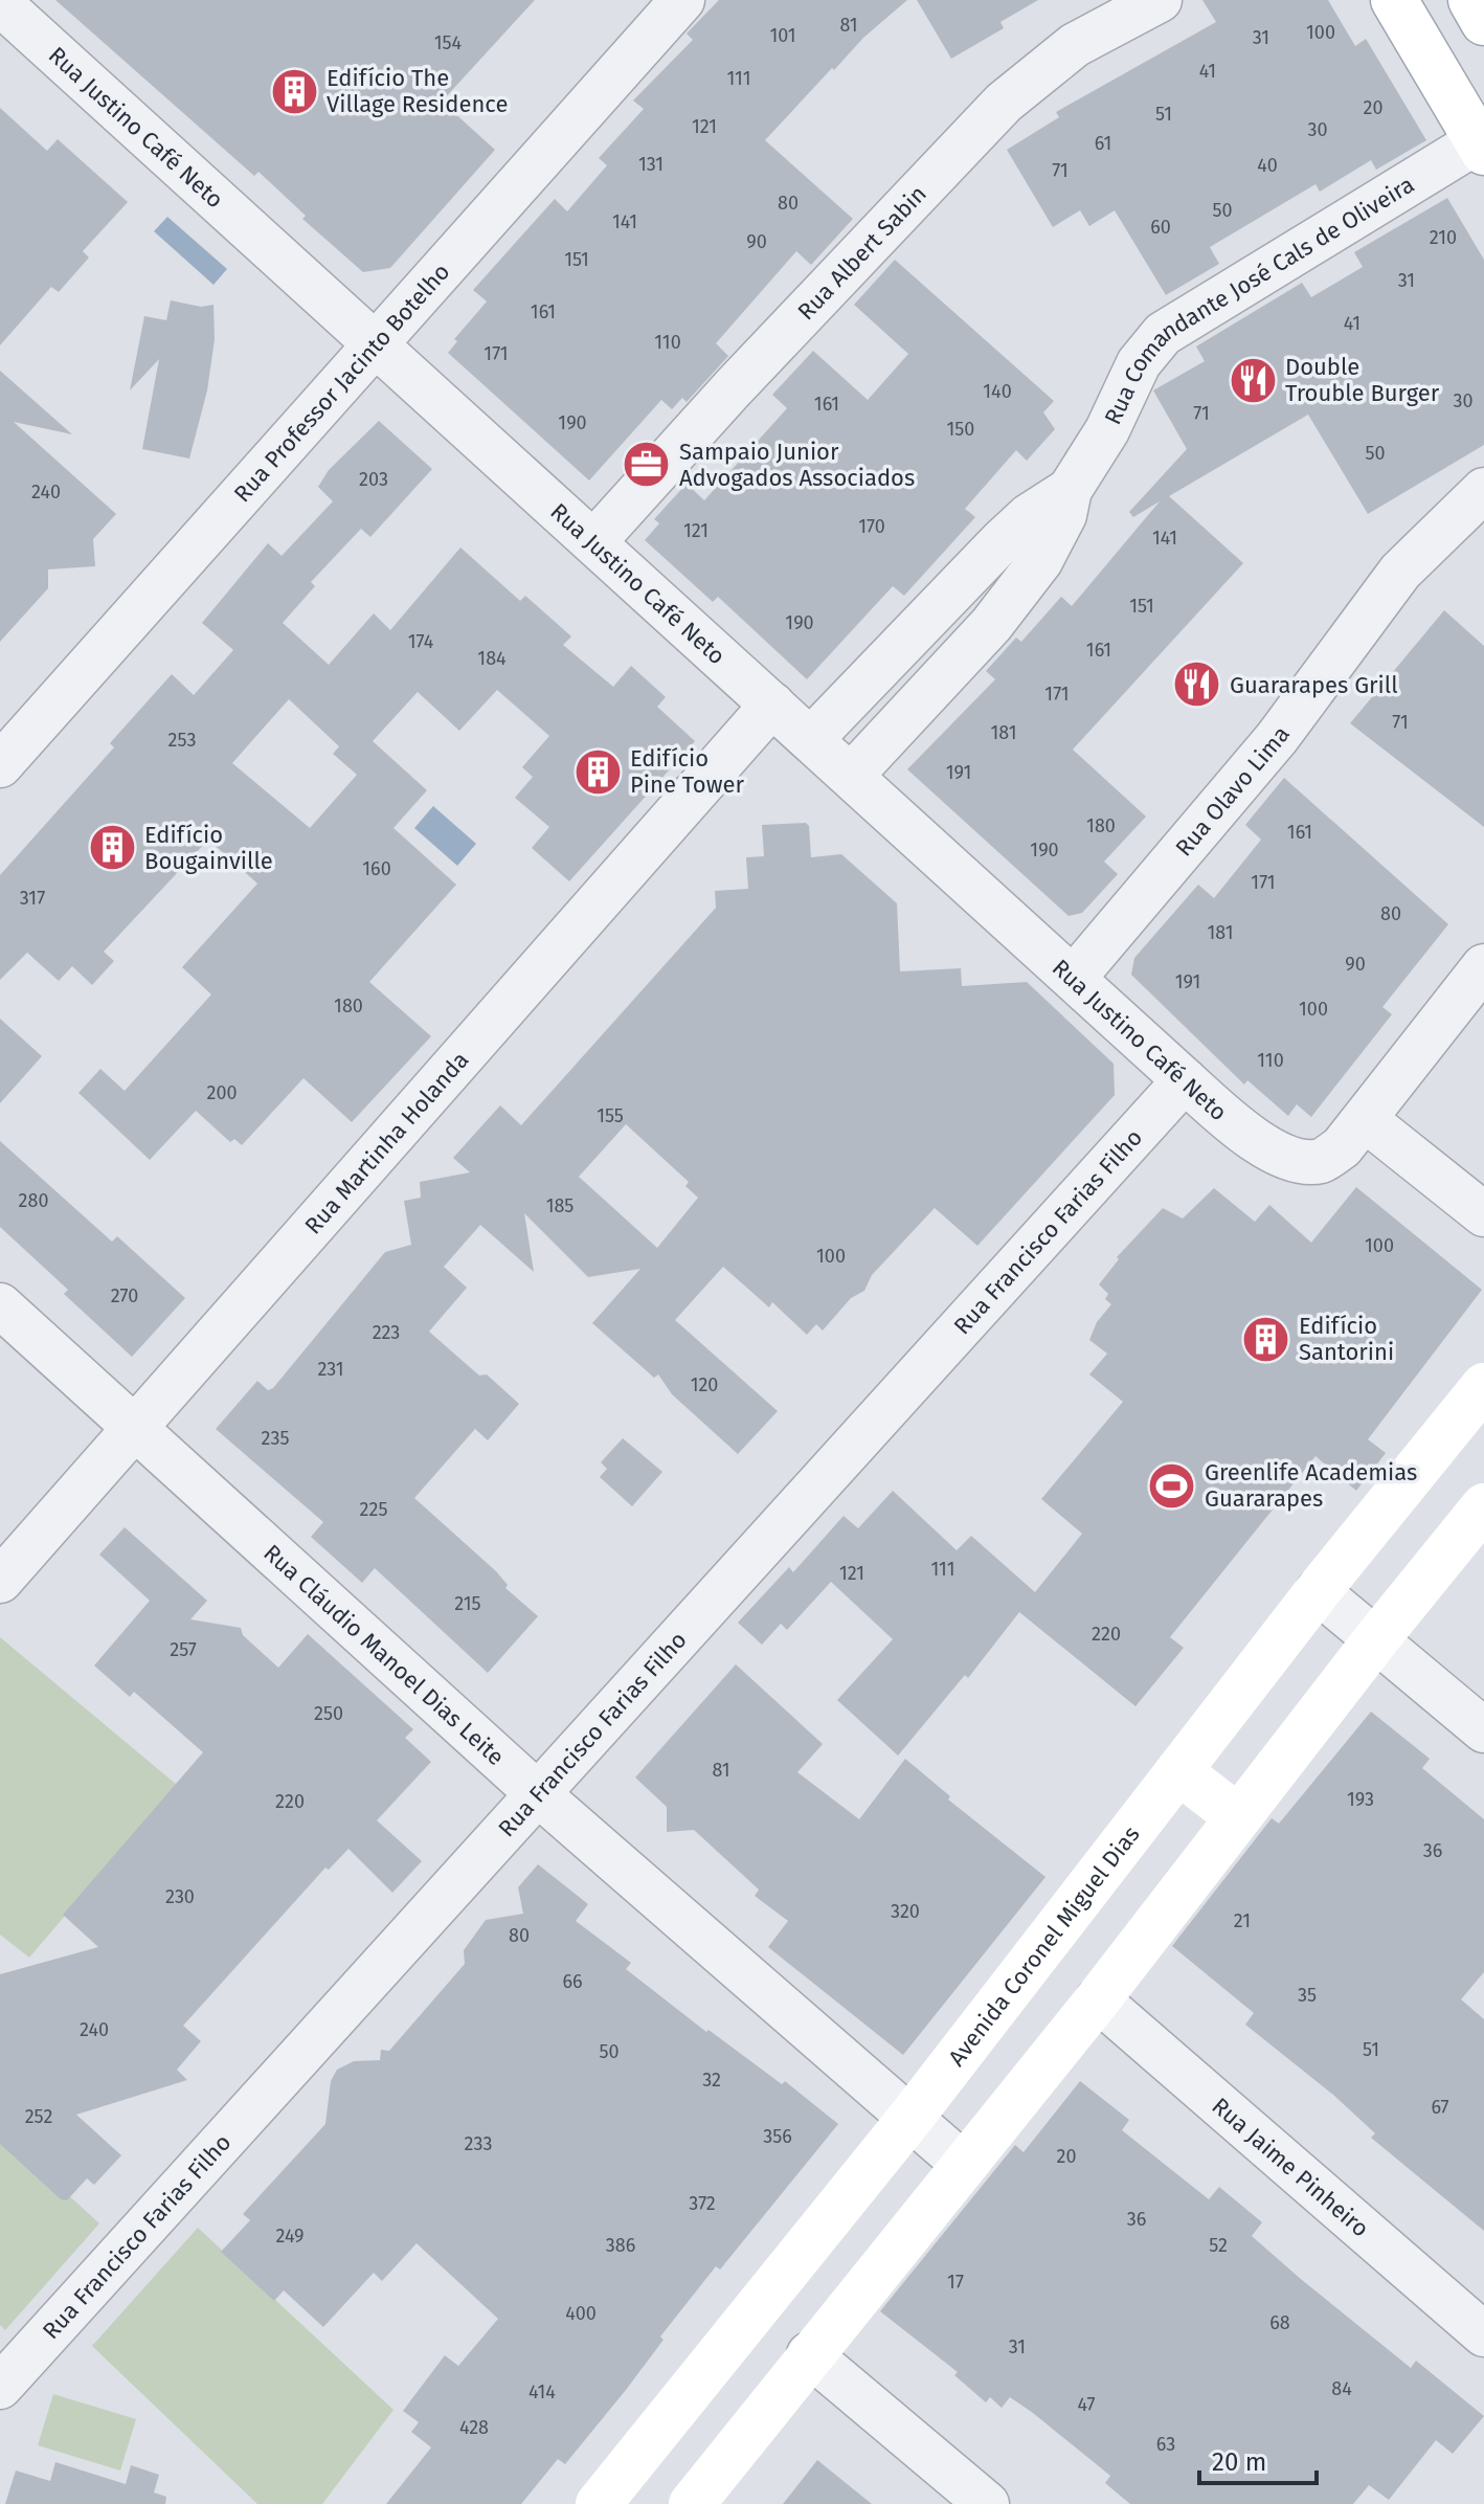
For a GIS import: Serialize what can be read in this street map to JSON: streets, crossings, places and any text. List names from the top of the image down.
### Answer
{
  "streets": {
    "main road": ["Avenida Coronel Miguel Dias"],
    "street": [
      "Rua Justino Café Neto",
      "Rua Albert Sabin",
      "Rua Comandante José Cals de Oliveira",
      "Rua Professor Jacinto Botelho",
      "Rua Olavo Lima",
      "Rua Martinha Holanda",
      "Rua Francisco Farias Filho",
      "Rua Cláudio Manoel Dias Leite",
      "Rua Jaime Pinheiro"
    ]
  },
  "crossings": [
    ["Rua Justino Café Neto", "Rua Albert Sabin"],
    ["Rua Justino Café Neto", "Rua Comandante José Cals de Oliveira"],
    ["Rua Justino Café Neto", "Rua Professor Jacinto Botelho"],
    ["Rua Justino Café Neto", "Rua Olavo Lima"],
    ["Rua Justino Café Neto", "Rua Martinha Holanda"],
    ["Rua Justino Café Neto", "Rua Francisco Farias Filho"],
    ["Rua Martinha Holanda", "Rua Cláudio Manoel Dias Leite"],
    ["Rua Francisco Farias Filho", "Rua Cláudio Manoel Dias Leite"],
    ["Rua Cláudio Manoel Dias Leite", "Avenida Coronel Miguel Dias"]
  ],
  "places": {
    "building": [
      "Edifício The Village Residence",
      "Edifício Pine Tower",
      "Edifício Bougainville",
      "Edifício Santorini"
    ],
    "restaurant": ["Double Trouble Burger", "Guararapes Grill"],
    "office": ["Sampaio Junior Advogados Associados"],
    "sports": ["Greenlife Academias Guararapes"]
  },
  "house_numbers": [
    "81",
    "100",
    "101",
    "31",
    "154",
    "41",
    "111",
    "20",
    "51",
    "121",
    "30",
    "61",
    "131",
    "40",
    "71",
    "80",
    "50",
    "141",
    "60",
    "210",
    "90",
    "151",
    "31",
    "161",
    "41",
    "110",
    "171",
    "140",
    "30",
    "161",
    "71",
    "190",
    "150",
    "50",
    "203",
    "240",
    "170",
    "121",
    "141",
    "151",
    "190",
    "174",
    "161",
    "184",
    "171",
    "71",
    "181",
    "253",
    "191",
    "180",
    "161",
    "190",
    "160",
    "171",
    "317",
    "80",
    "181",
    "90",
    "191",
    "180",
    "100",
    "110",
    "200",
    "155",
    "280",
    "185",
    "100",
    "100",
    "270",
    "223",
    "231",
    "120",
    "235",
    "225",
    "111",
    "121",
    "215",
    "220",
    "257",
    "250",
    "81",
    "193",
    "220",
    "36",
    "230",
    "320",
    "21",
    "80",
    "66",
    "35",
    "240",
    "51",
    "50",
    "32",
    "67",
    "252",
    "356",
    "233",
    "20",
    "372",
    "36",
    "249",
    "386",
    "52",
    "17",
    "400",
    "68",
    "31",
    "84",
    "414",
    "47",
    "428",
    "63"
  ],
  "scale_bar": "20 m"
}
